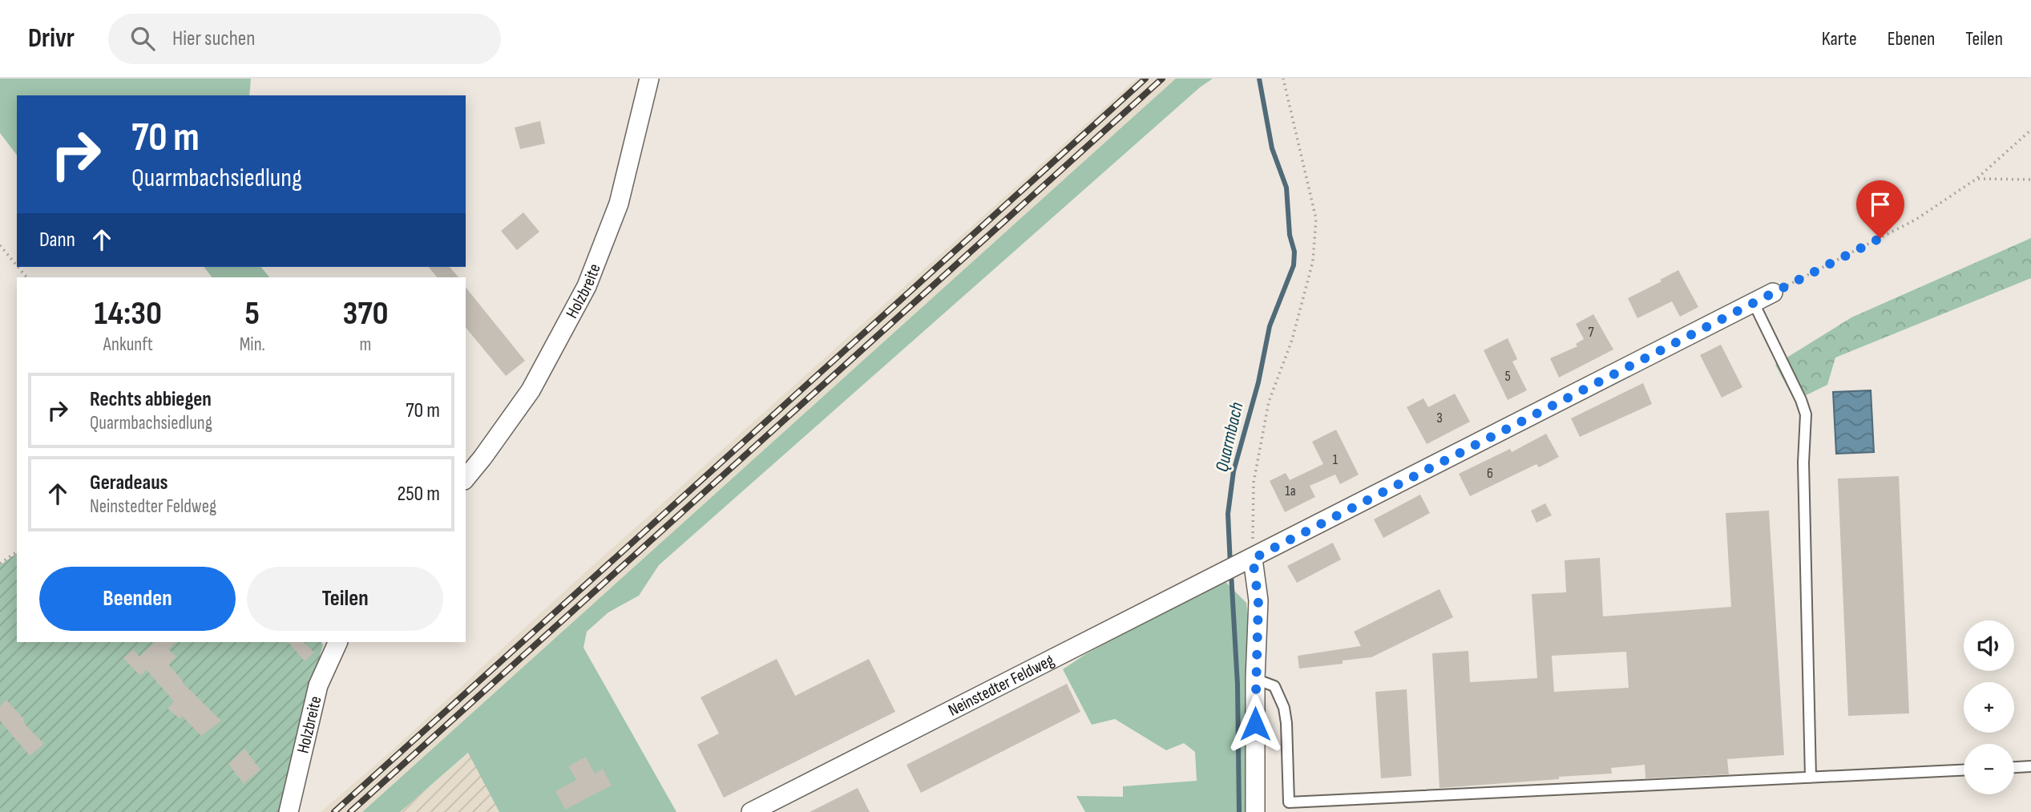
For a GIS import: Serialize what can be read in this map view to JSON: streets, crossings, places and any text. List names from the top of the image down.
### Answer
{
  "streets": {
    "street": ["Holzbreite", "Neinstedter Feldweg"]
  },
  "water": ["Quarmbach"],
  "house_numbers": [
    "7",
    "5",
    "3",
    "1",
    "6",
    "1a"
  ],
  "page": {
    "header": "Drivr",
    "search": "Hier suchen",
    "nav": ["Karte", "Ebenen", "Teilen"],
    "turn": ["70 m", "Quarmbachsiedlung"],
    "then": "Dann",
    "eta": [
      "14:30",
      "Ankunft",
      "5",
      "Min.",
      "370",
      "m"
    ],
    "list": [
      {
        "name": "Rechts abbiegen",
        "note": "Quarmbachsiedlung",
        "value": "70 m"
      },
      {
        "name": "Geradeaus",
        "note": "Neinstedter Feldweg",
        "value": "250 m"
      }
    ],
    "buttons": ["Beenden", "Teilen"],
    "map_buttons": ["+", "−"]
  }
}
